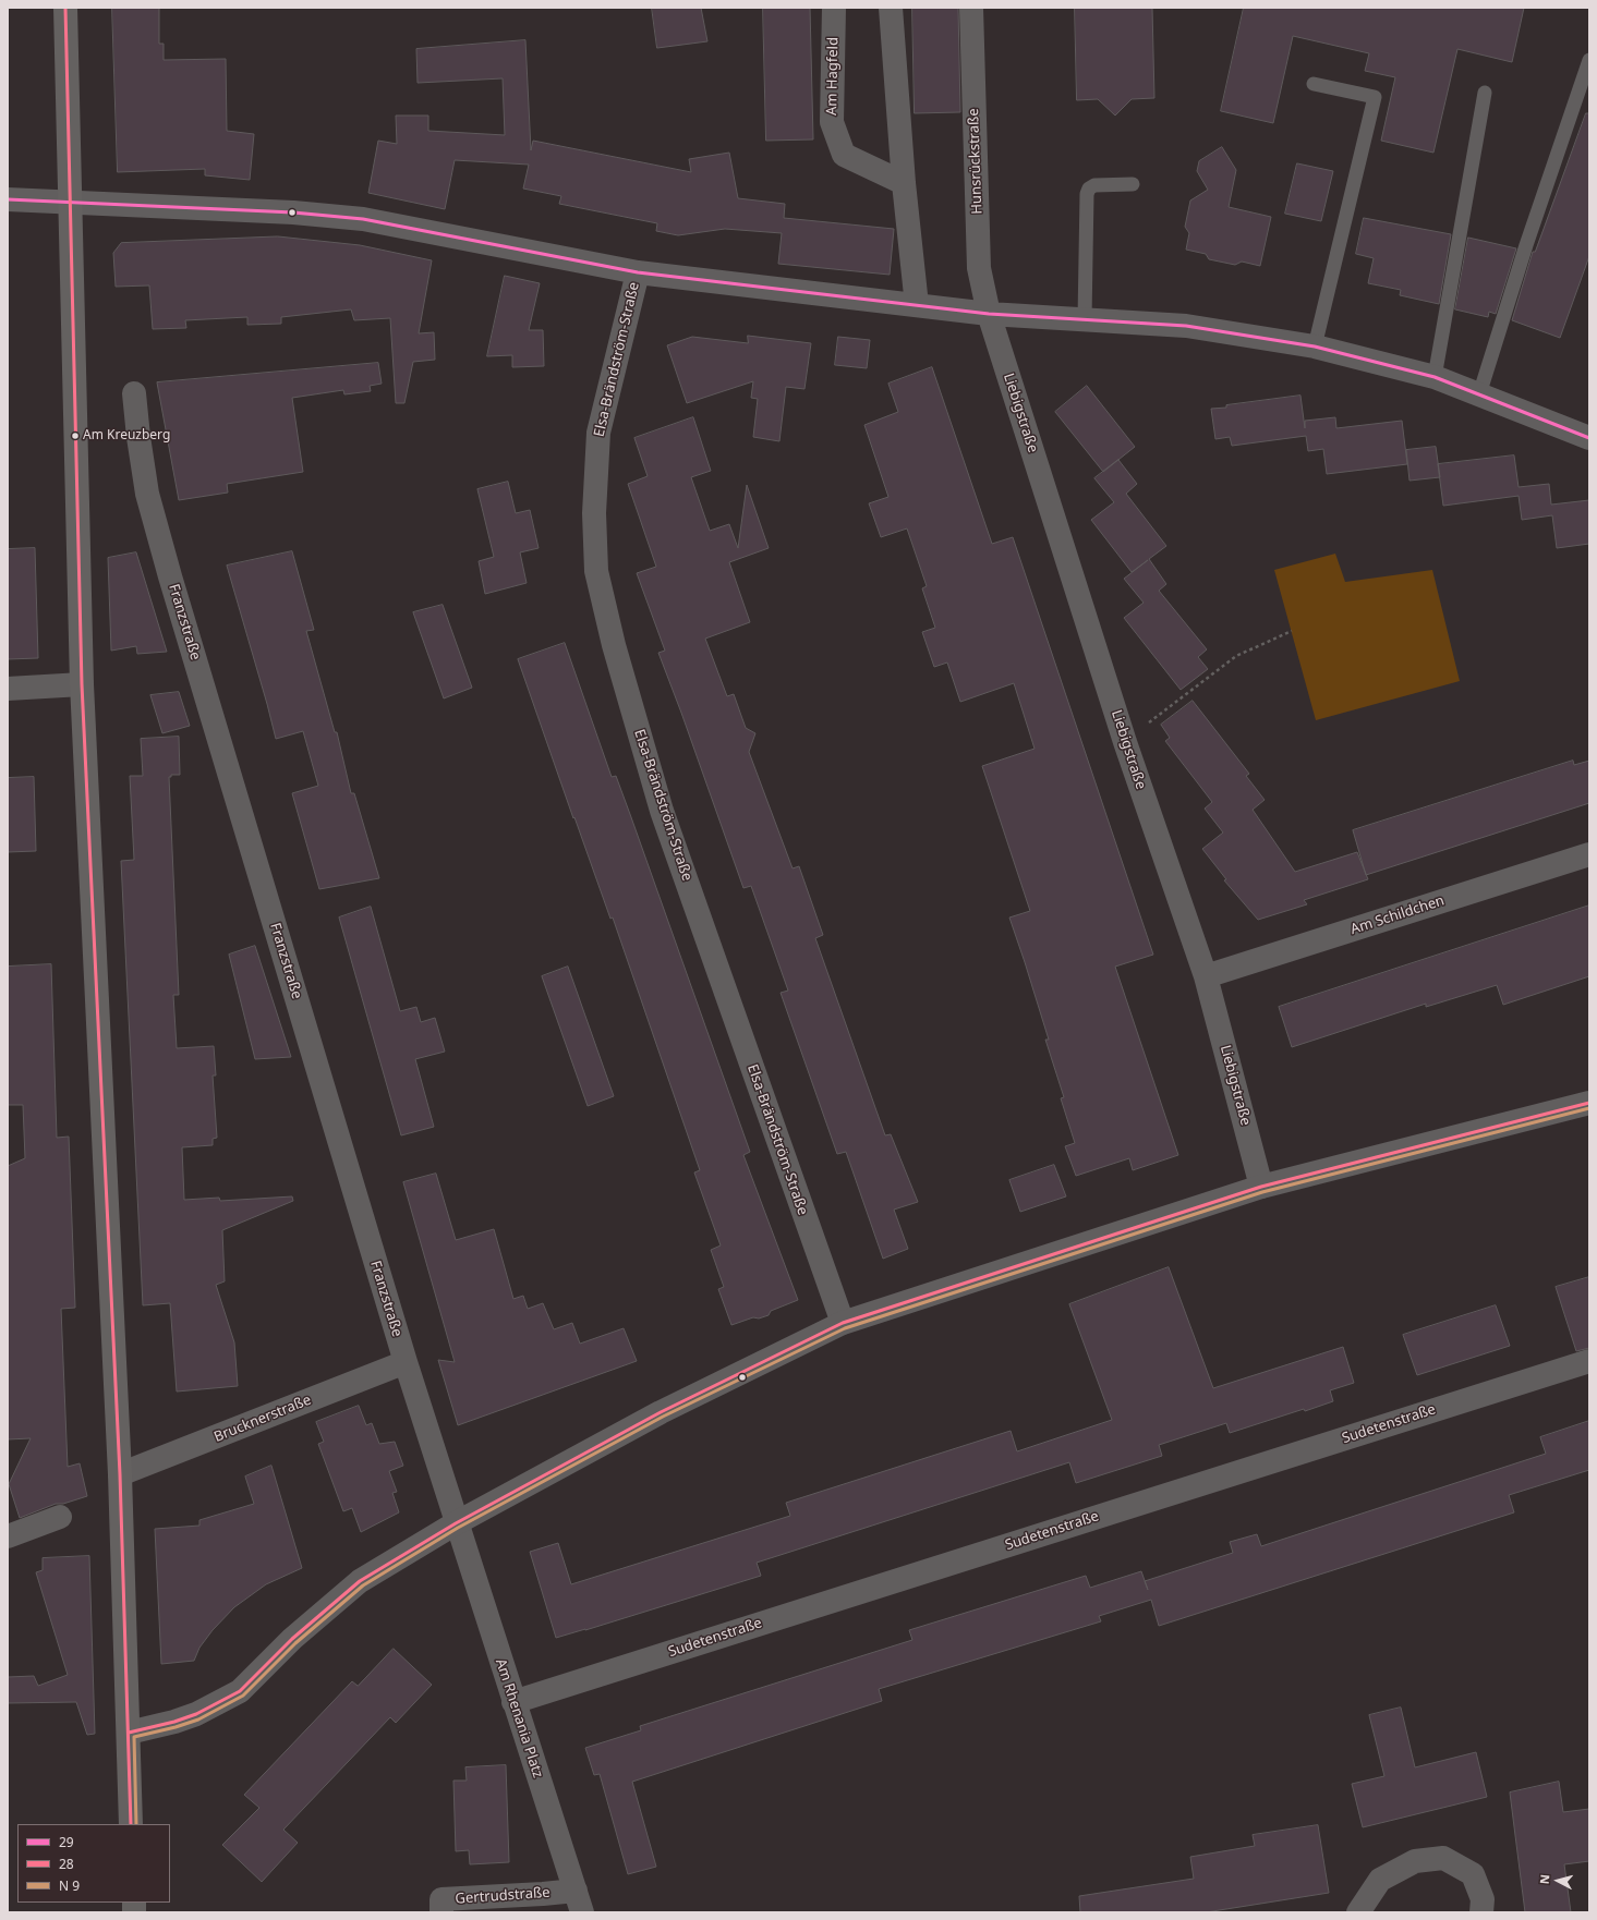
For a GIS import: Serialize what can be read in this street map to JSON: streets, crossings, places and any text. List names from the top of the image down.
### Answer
{
  "streets": {
    "street": [
      "Am Hagfeld",
      "Hunsrückstraße",
      "Elsa-Brändström-Straße",
      "Liebigstraße",
      "Franzstraße",
      "Am Schildchen",
      "Brucknerstraße",
      "Sudetenstraße",
      "Am Rhenania Platz",
      "Gertrudstraße"
    ]
  },
  "crossings": [
    ["Hunsrückstraße", "Liebigstraße"],
    ["Liebigstraße", "Am Schildchen"],
    ["Franzstraße", "Brucknerstraße"],
    ["Franzstraße", "Am Rhenania Platz"],
    ["Sudetenstraße", "Am Rhenania Platz"],
    ["Am Rhenania Platz", "Gertrudstraße"]
  ],
  "places": ["Am Kreuzberg"],
  "lines": ["transit line 28", "transit line 29"],
  "legend": ["29", "28", "N 9"],
  "north": "left"
}
